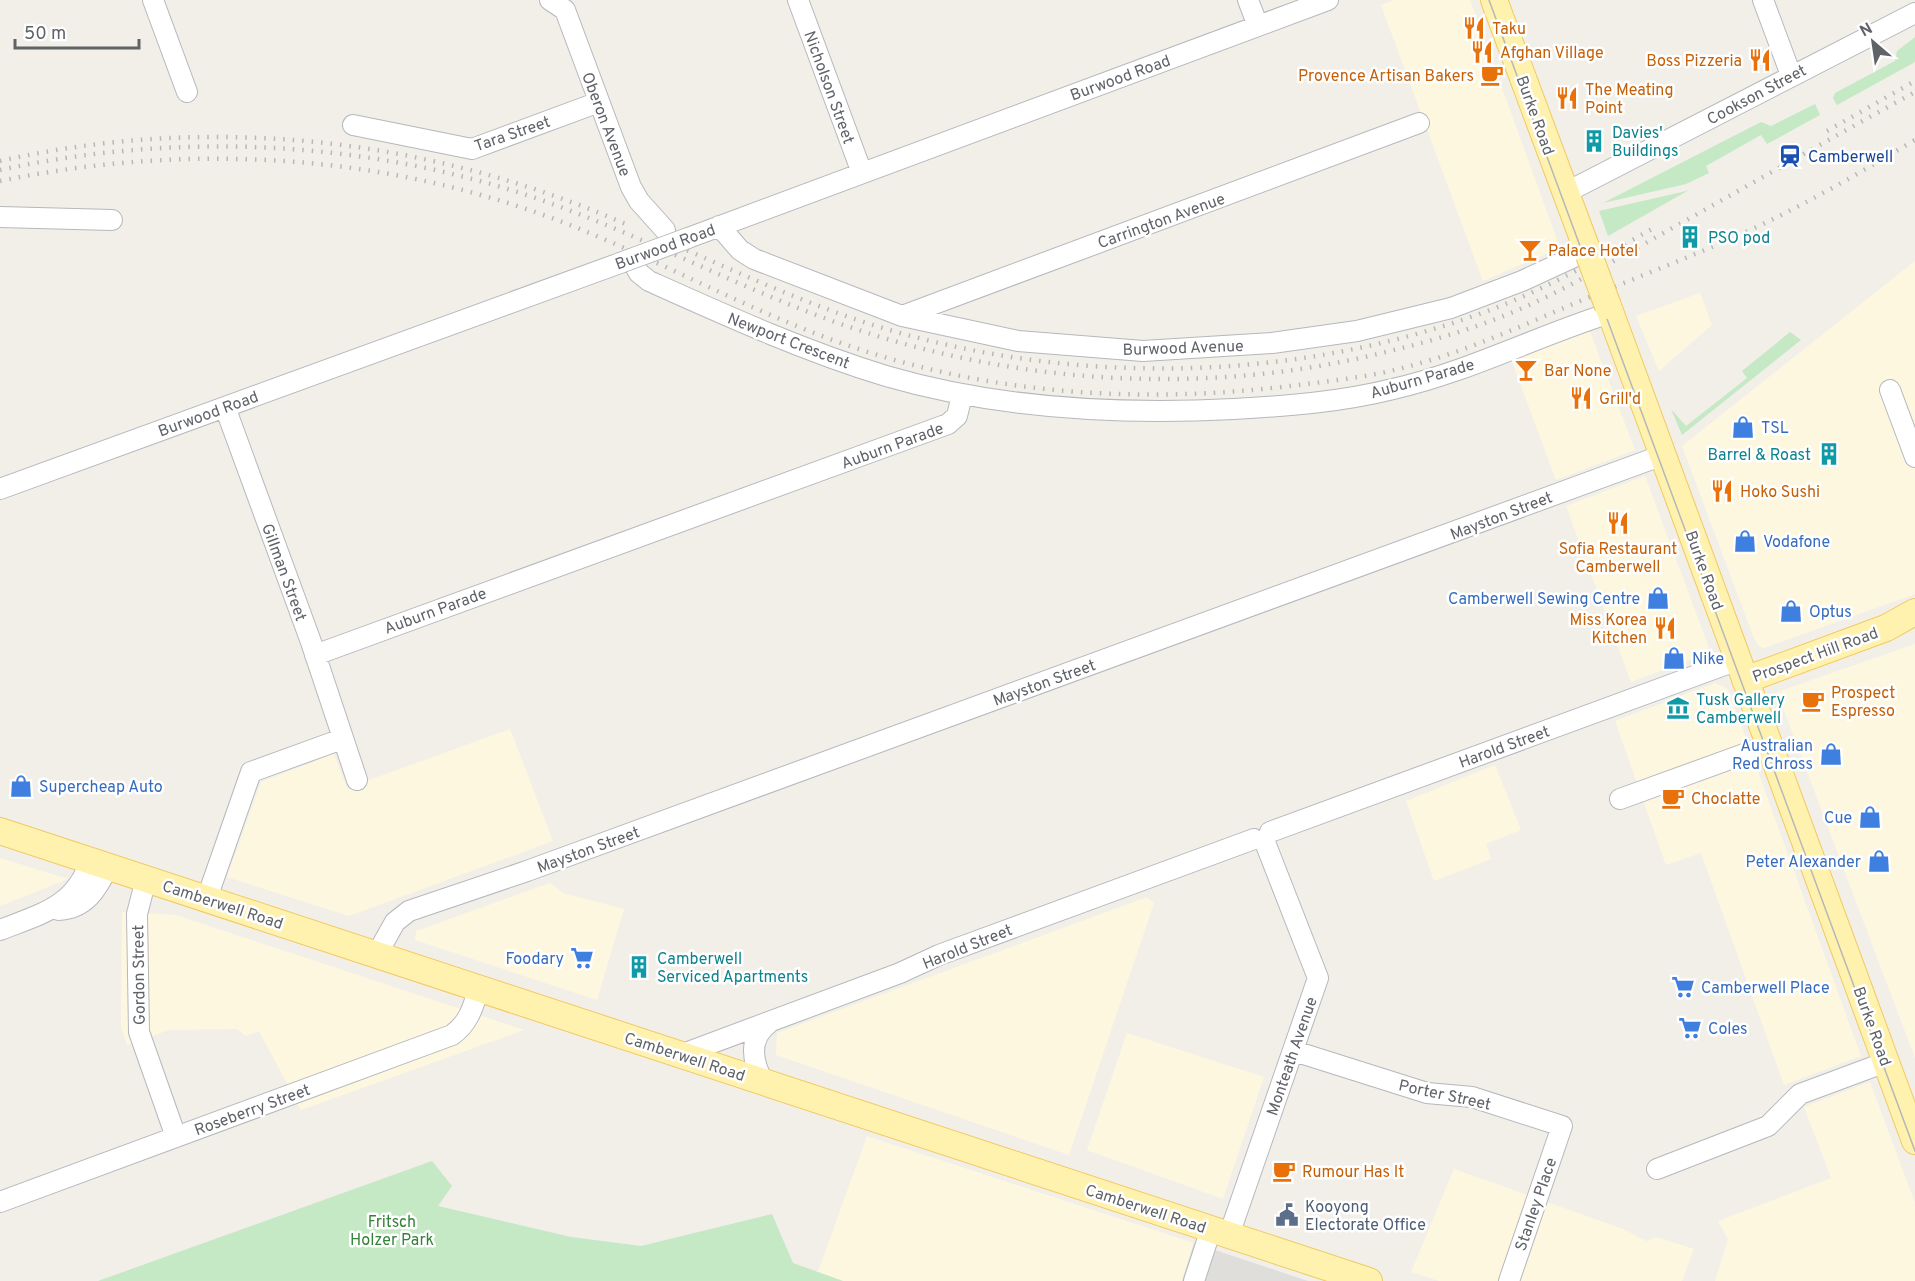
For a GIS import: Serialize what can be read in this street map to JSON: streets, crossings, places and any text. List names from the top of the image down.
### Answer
{
  "streets": {
    "main road": ["Burke Road", "Prospect Hill Road", "Camberwell Road"],
    "street": [
      "Burwood Road",
      "Nicholson Street",
      "Cookson Street",
      "Oberon Avenue",
      "Tara Street",
      "Carrington Avenue",
      "Newport Crescent",
      "Burwood Avenue",
      "Auburn Parade",
      "Mayston Street",
      "Gillman Street",
      "Harold Street",
      "Gordon Street",
      "Monteath Avenue",
      "Porter Street",
      "Roseberry Street",
      "Stanley Place"
    ]
  },
  "crossings": [
    ["Burwood Road", "Nicholson Street"],
    ["Burwood Road", "Oberon Avenue"],
    ["Burwood Road", "Newport Crescent"],
    ["Burwood Road", "Burwood Avenue"],
    ["Burwood Road", "Gillman Street"],
    ["Cookson Street", "Burke Road"],
    ["Burke Road", "Burwood Avenue"],
    ["Burke Road", "Auburn Parade"],
    ["Burke Road", "Mayston Street"],
    ["Burke Road", "Prospect Hill Road"],
    ["Burke Road", "Harold Street"],
    ["Oberon Avenue", "Tara Street"],
    ["Carrington Avenue", "Burwood Avenue"],
    ["Newport Crescent", "Auburn Parade"],
    ["Auburn Parade", "Gillman Street"],
    ["Mayston Street", "Camberwell Road"],
    ["Prospect Hill Road", "Harold Street"],
    ["Harold Street", "Camberwell Road"],
    ["Harold Street", "Monteath Avenue"],
    ["Camberwell Road", "Gordon Street"],
    ["Camberwell Road", "Monteath Avenue"],
    ["Camberwell Road", "Roseberry Street"],
    ["Gordon Street", "Roseberry Street"],
    ["Monteath Avenue", "Porter Street"],
    ["Porter Street", "Stanley Place"]
  ],
  "parks": ["Fritsch Holzer Park"],
  "places": {
    "restaurant": [
      "Taku",
      "Afghan Village",
      "Boss Pizzeria",
      "The Meating Point",
      "Grill'd",
      "Hoko Sushi",
      "Sofia Restaurant Camberwell",
      "Miss Korea Kitchen"
    ],
    "cafe": [
      "Provence Artisan Bakers",
      "Prospect Espresso",
      "Choclatte",
      "Rumour Has It"
    ],
    "building": [
      "Davies' Buildings",
      "PSO pod",
      "Barrel & Roast",
      "Camberwell Serviced Apartments"
    ],
    "station": ["Camberwell"],
    "bar": ["Palace Hotel", "Bar None"],
    "shop": [
      "TSL",
      "Vodafone",
      "Camberwell Sewing Centre",
      "Optus",
      "Nike",
      "Australian Red Chross",
      "Supercheap Auto",
      "Cue",
      "Peter Alexander"
    ],
    "museum": ["Tusk Gallery Camberwell"],
    "supermarket": ["Foodary", "Camberwell Place", "Coles"],
    "public building": ["Kooyong Electorate Office"]
  },
  "scale_bar": "50 m",
  "north": "top left"
}
